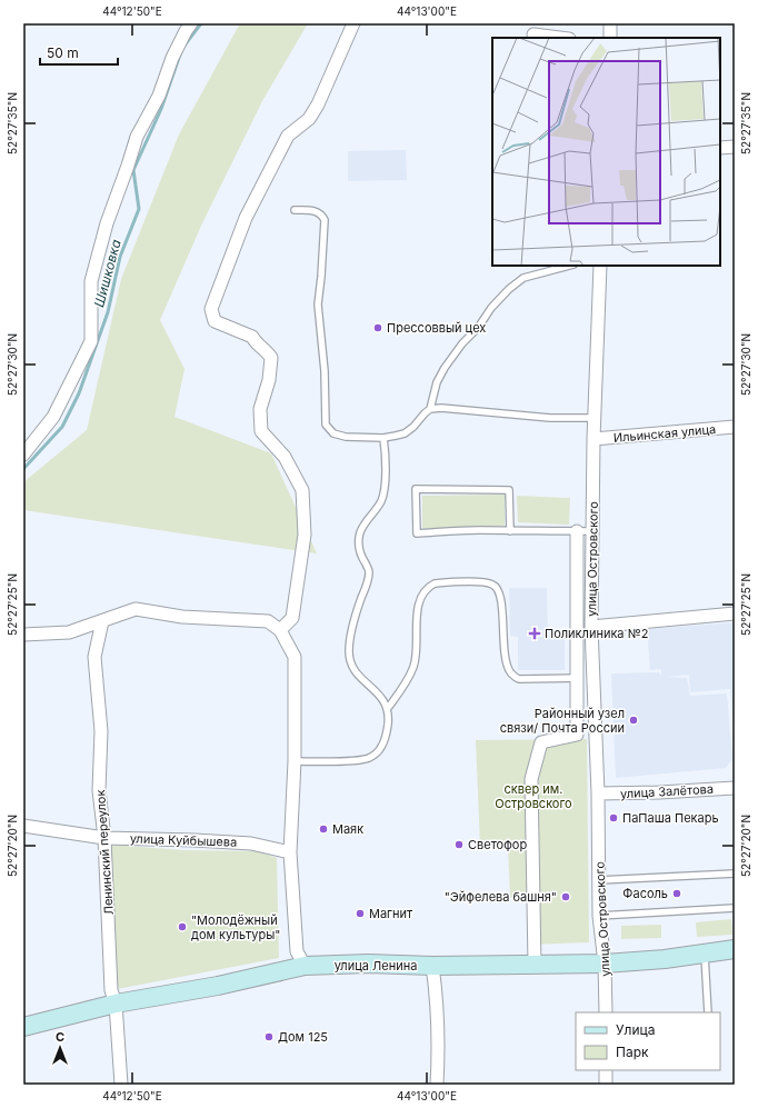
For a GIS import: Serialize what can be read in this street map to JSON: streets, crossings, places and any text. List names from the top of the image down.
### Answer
{
  "streets": {
    "main road": ["улица Ленина"],
    "street": [
      "Ильинская улица",
      "улица Островского",
      "улица Залётова",
      "улица Куйбышева",
      "Ленинский переулок"
    ]
  },
  "crossings": [
    ["Ильинская улица", "улица Островского"],
    ["улица Островского", "улица Залётова"],
    ["улица Островского", "улица Ленина"],
    ["улица Куйбышева", "Ленинский переулок"],
    ["Ленинский переулок", "улица Ленина"]
  ],
  "water": ["Шишковка"],
  "parks": ["сквер им. Островского"],
  "places": {
    "other": [
      "Прессоввый цех",
      "Районный узел связи/ Почта России",
      "ПаПаша Пекарь",
      "Maяк",
      "Светофор",
      "Фасоль",
      "\"Эйфелева башня\"",
      "Магнит",
      "\"Молодёжный дом культуры\"",
      "Дом 125"
    ],
    "health": ["Поликлиника №2"]
  },
  "legend": ["Улица", "Парк"],
  "scale_bar": "50 m",
  "north": "top",
  "coordinates": [
    "44°12'50\"E",
    "44°13'00\"E",
    "52°27'35\"N",
    "52°27'30\"N",
    "52°27'25\"N",
    "52°27'20\"N"
  ]
}
